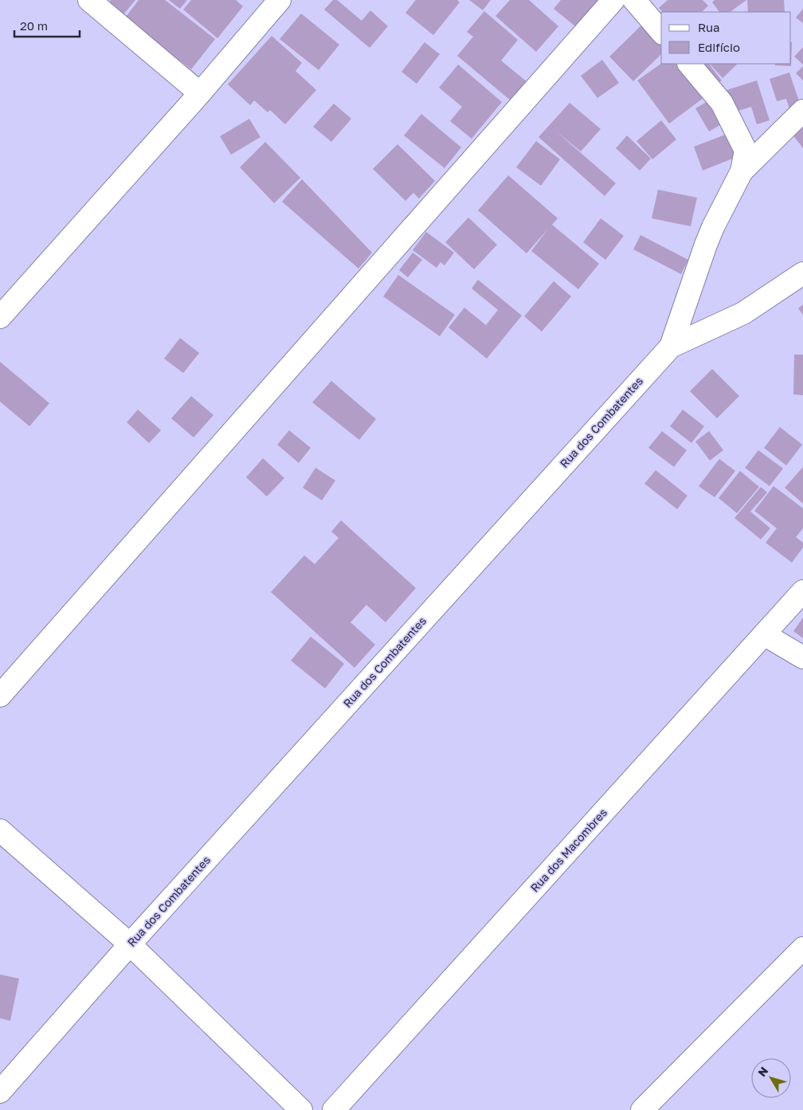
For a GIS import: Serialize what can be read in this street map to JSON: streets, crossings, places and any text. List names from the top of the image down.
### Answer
{
  "streets": {
    "street": ["Rua dos Combatentes", "Rua dos Macombres"]
  },
  "legend": ["Rua", "Edifício"],
  "scale_bar": "20 m",
  "north": "top left"
}
